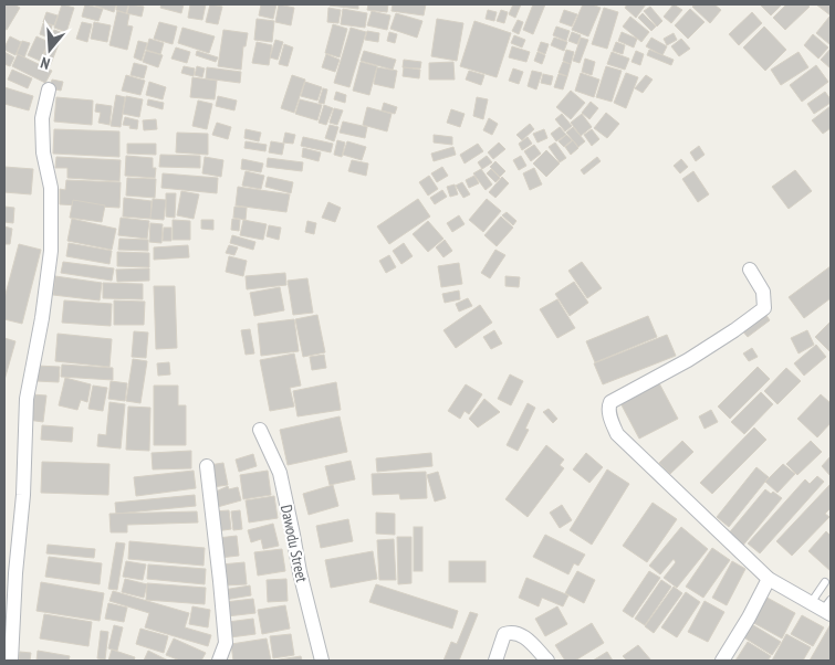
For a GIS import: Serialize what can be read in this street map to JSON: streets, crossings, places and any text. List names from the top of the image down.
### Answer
{
  "streets": {
    "street": ["Dawodu Street"]
  },
  "north": "bottom"
}
